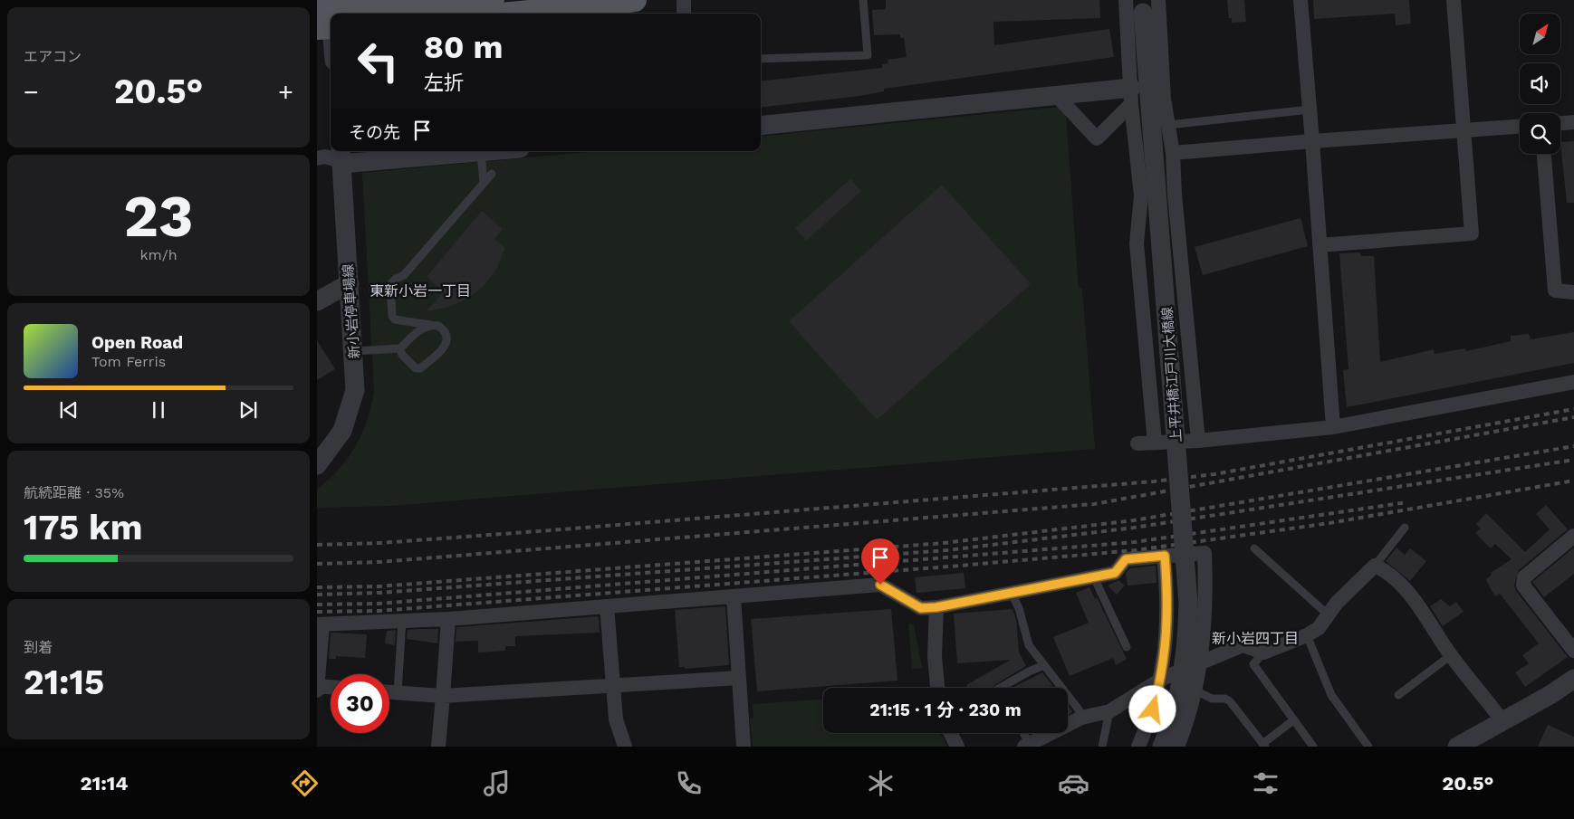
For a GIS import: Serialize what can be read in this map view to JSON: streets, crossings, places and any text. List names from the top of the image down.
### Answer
{
  "streets": {
    "street": ["新小岩停車場線", "上平井橋江戸川大橋線"]
  },
  "districts": ["東新小岩一丁目", "新小岩四丁目"],
  "north": "top right",
  "page": {
    "tile": [
      "エアコン",
      ["23", "km/h"],
      ["航続距離 · 35%", "175 km"],
      ["到着", "21:15"]
    ],
    "turn": ["80 m", "左折"],
    "heat": ["−", "20.5°", "+"],
    "then": "その先",
    "song": ["Open Road", "Tom Ferris"],
    "limit": "30",
    "trip": "21:15 · 1 分 · 230 m",
    "tabs": ["21:14", "20.5°"]
  }
}
